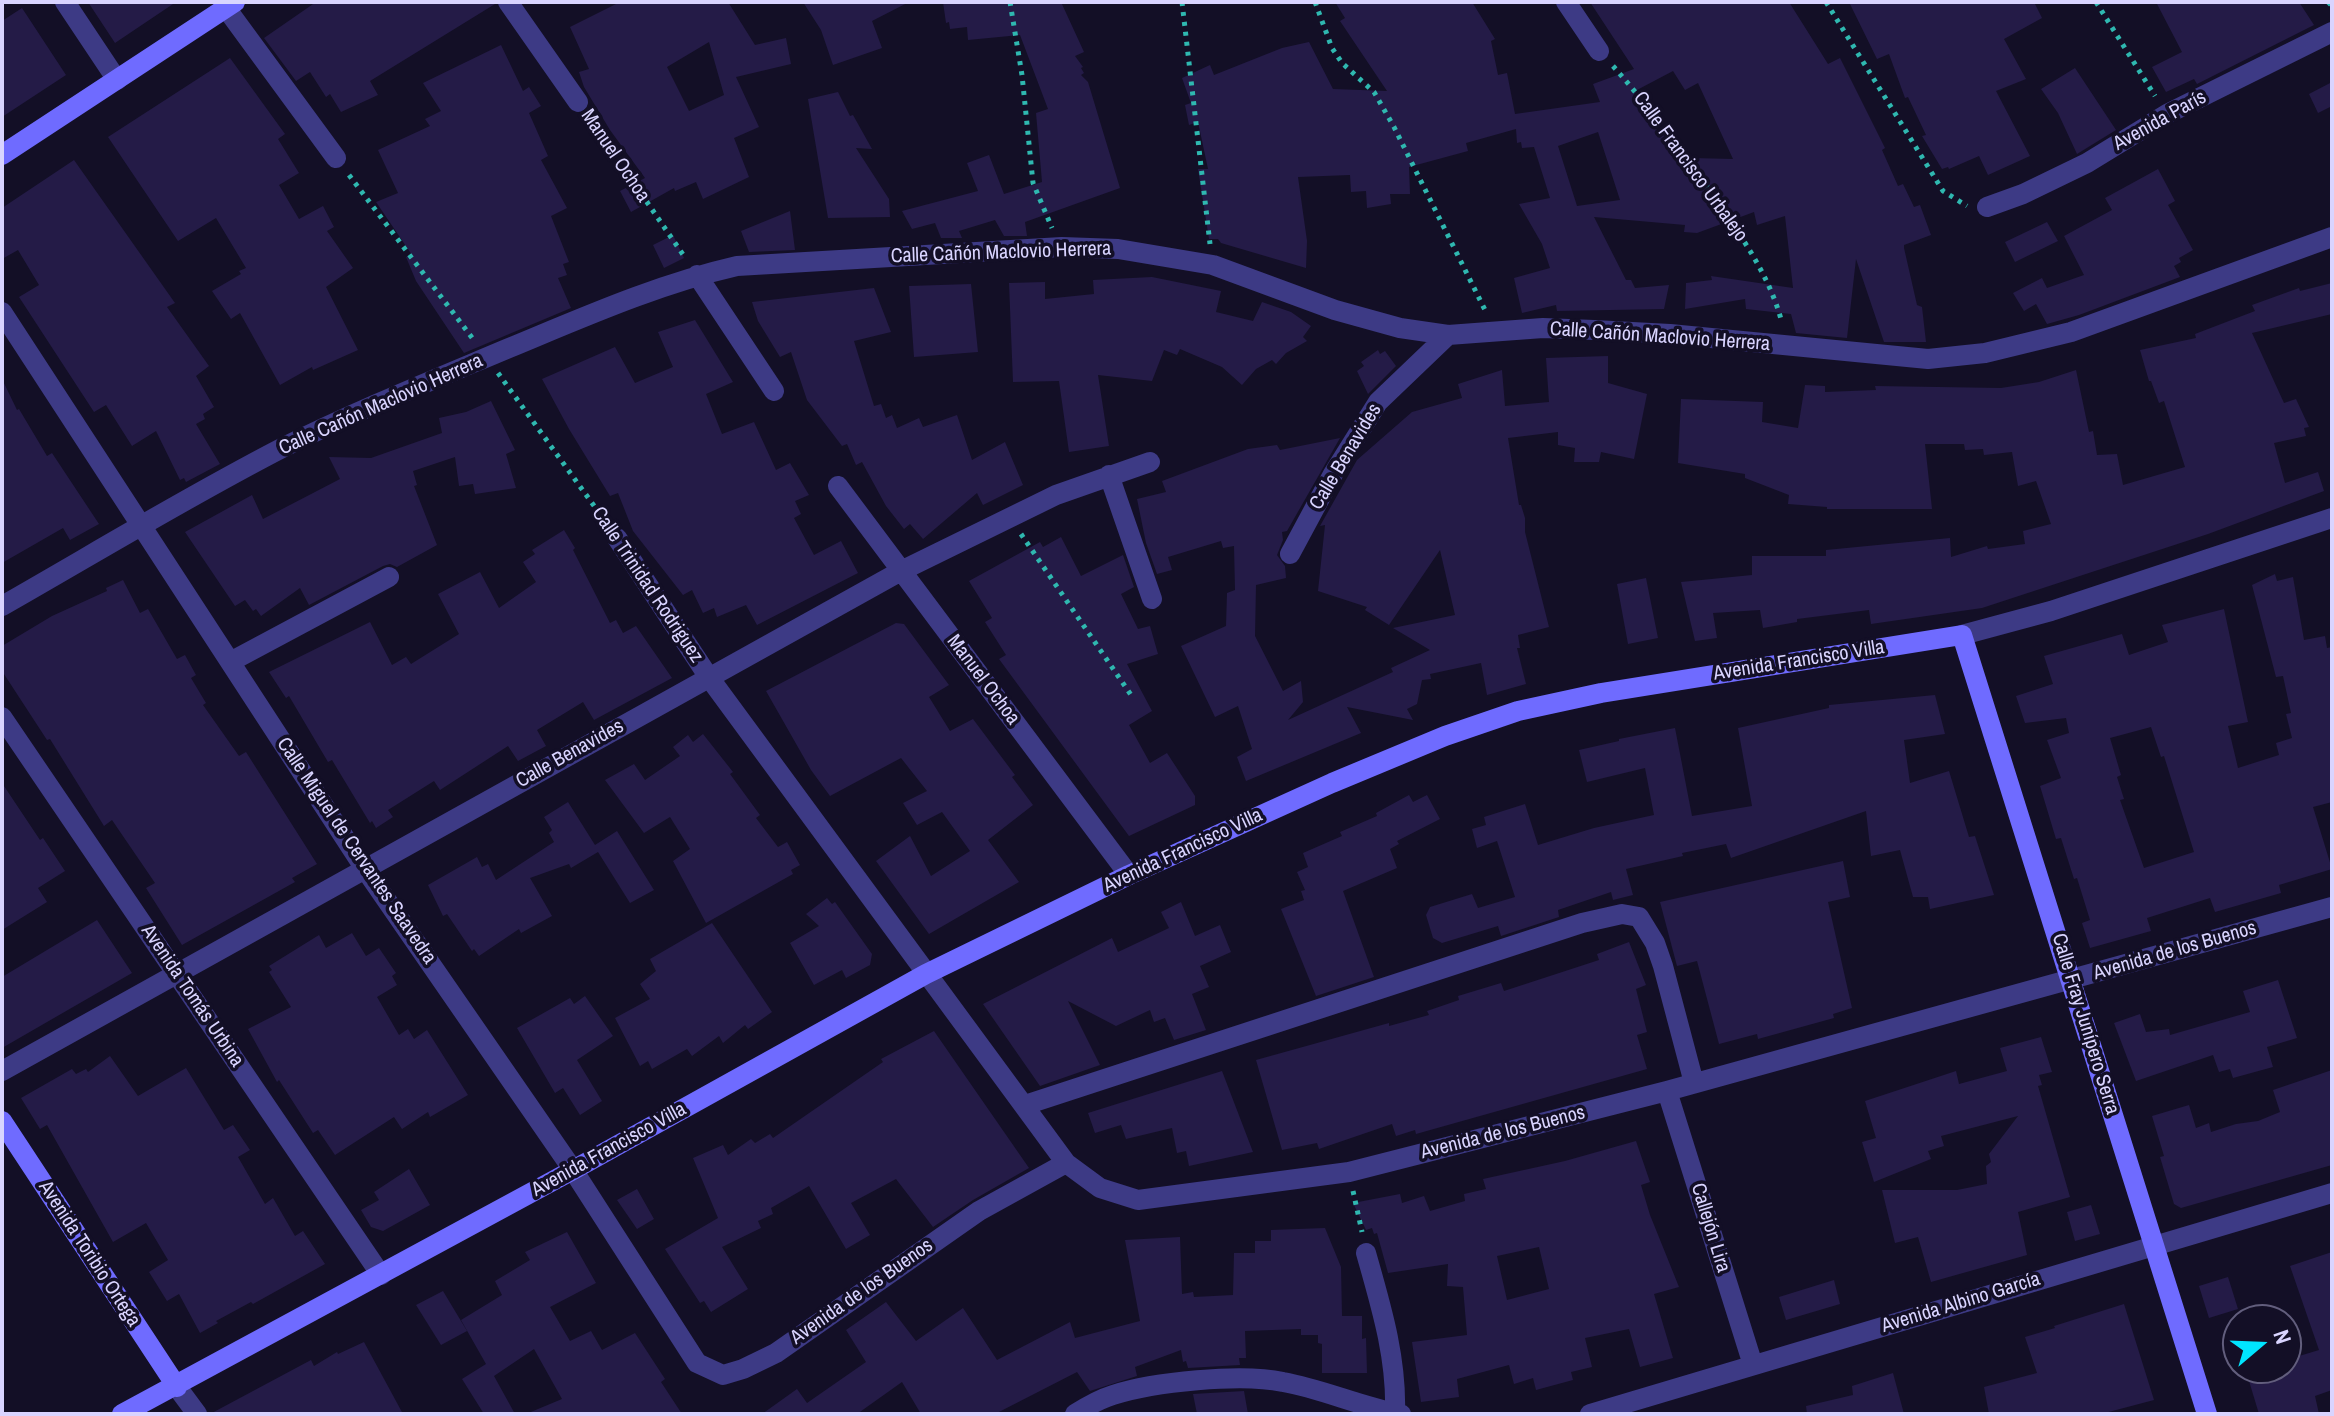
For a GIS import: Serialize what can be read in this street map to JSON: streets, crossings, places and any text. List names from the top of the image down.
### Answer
{
  "streets": {
    "main road": ["Avenida Francisco Villa", "Calle Fray Junípero Serra", "Avenida Toribio Ortega"],
    "street": [
      "Avenida París",
      "Manuel Ochoa",
      "Calle Cañón Maclovio Herrera",
      "Calle Benavides",
      "Calle Trinidad Rodriguez",
      "Calle Miguel de Cervantes Saavedra",
      "Avenida de los Buenos",
      "Avenida Tomás Urbina",
      "Callejón Lira",
      "Avenida Albino García"
    ],
    "path": ["Calle Francisco Urbalejo"]
  },
  "crossings": [
    ["Manuel Ochoa", "Calle Cañón Maclovio Herrera"],
    ["Manuel Ochoa", "Calle Benavides"],
    ["Manuel Ochoa", "Avenida Francisco Villa"],
    ["Calle Francisco Urbalejo", "Calle Cañón Maclovio Herrera"],
    ["Calle Cañón Maclovio Herrera", "Calle Benavides"],
    ["Calle Cañón Maclovio Herrera", "Calle Trinidad Rodriguez"],
    ["Calle Cañón Maclovio Herrera", "Calle Miguel de Cervantes Saavedra"],
    ["Calle Benavides", "Calle Trinidad Rodriguez"],
    ["Calle Benavides", "Calle Miguel de Cervantes Saavedra"],
    ["Calle Benavides", "Avenida Tomás Urbina"],
    ["Calle Trinidad Rodriguez", "Avenida Francisco Villa"],
    ["Calle Trinidad Rodriguez", "Avenida de los Buenos"],
    ["Avenida Francisco Villa", "Calle Miguel de Cervantes Saavedra"],
    ["Avenida Francisco Villa", "Avenida Tomás Urbina"],
    ["Avenida Francisco Villa", "Calle Fray Junípero Serra"],
    ["Avenida Francisco Villa", "Avenida Toribio Ortega"],
    ["Calle Miguel de Cervantes Saavedra", "Avenida de los Buenos"],
    ["Avenida de los Buenos", "Calle Fray Junípero Serra"],
    ["Avenida de los Buenos", "Callejón Lira"],
    ["Calle Fray Junípero Serra", "Avenida Albino García"],
    ["Callejón Lira", "Avenida Albino García"]
  ],
  "north": "right"
}
